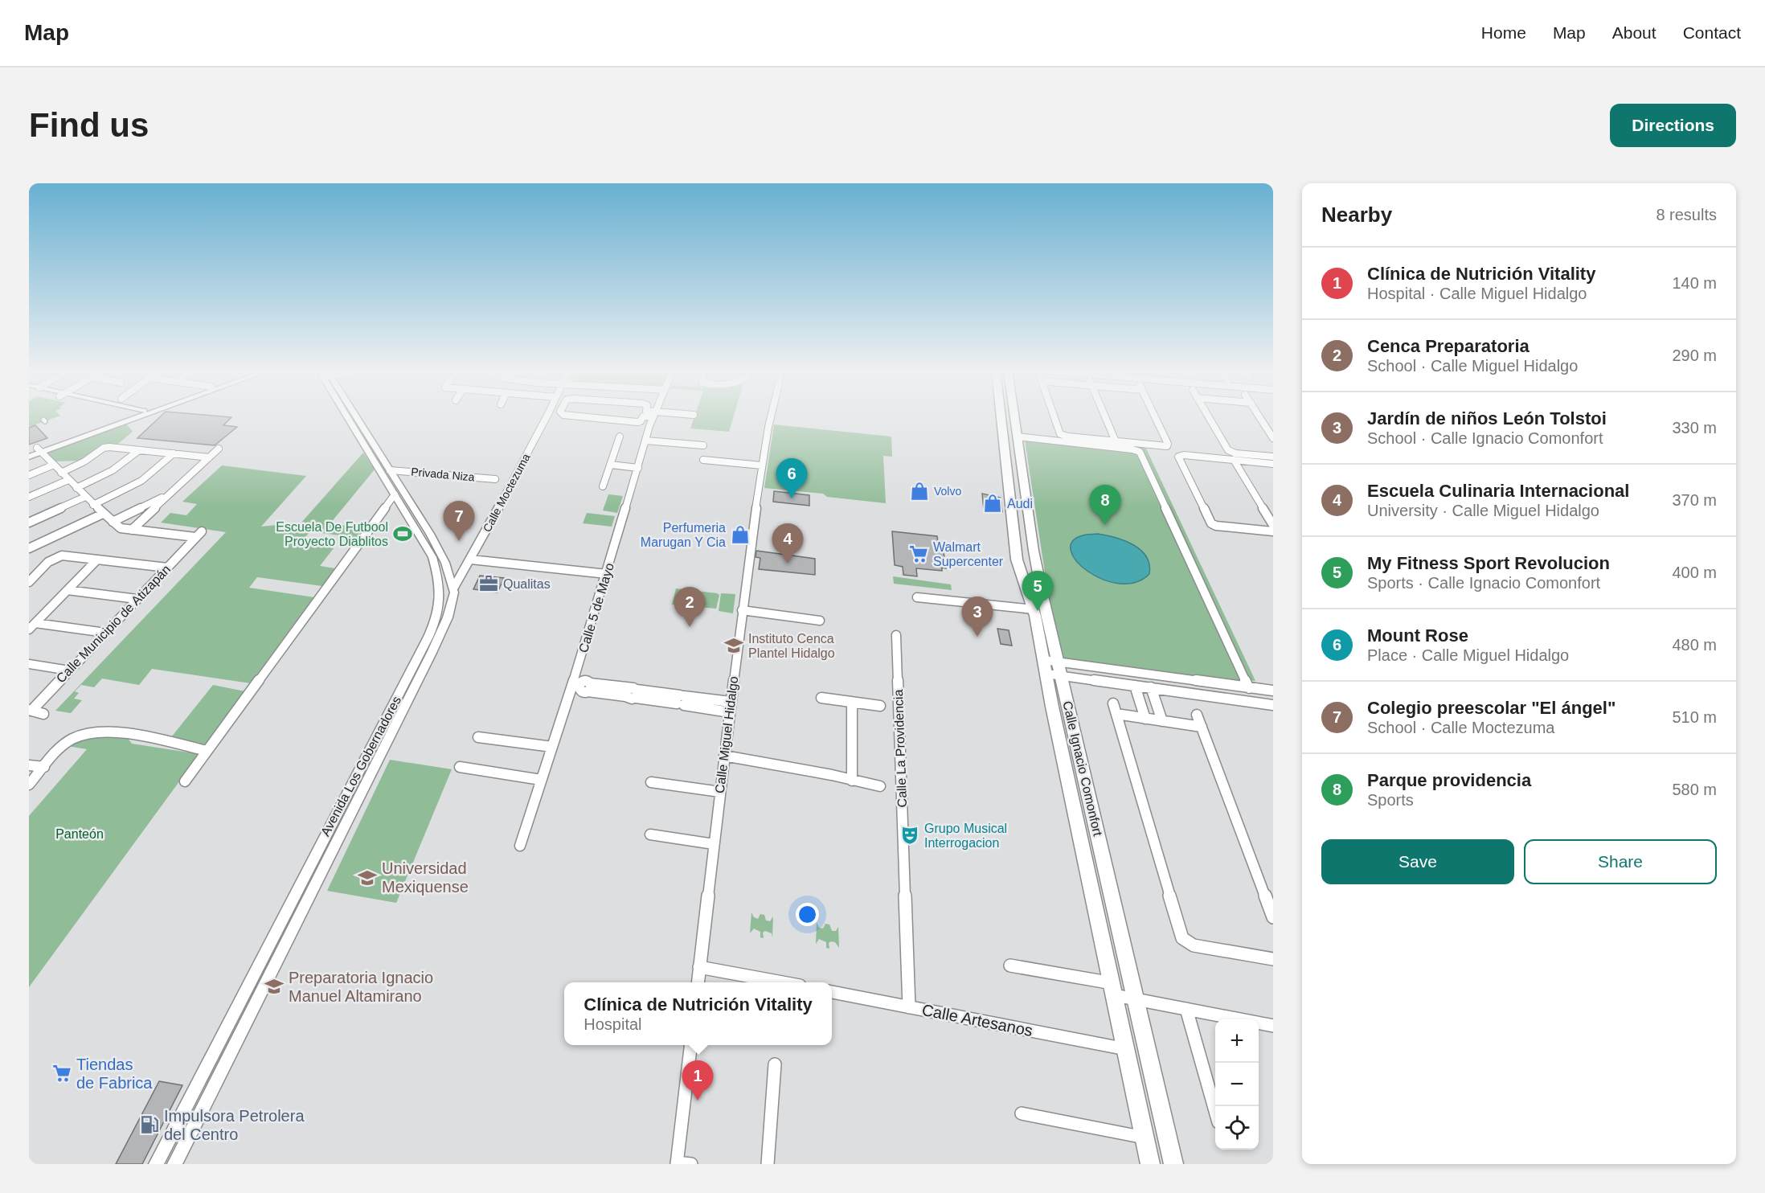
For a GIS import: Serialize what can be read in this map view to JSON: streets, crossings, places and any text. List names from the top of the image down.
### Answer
{
  "streets": {
    "main road": ["Calle Ignacio Comonfort"],
    "street": [
      "Privada Niza",
      "Calle Moctezuma",
      "Calle 5 de Mayo",
      "Calle Municipio de Atizapán",
      "Calle Miguel Hidalgo",
      "Calle La Providencia",
      "Avenida Los Gobernadores",
      "Calle Artesanos"
    ]
  },
  "crossings": [
    ["Privada Niza", "Avenida Los Gobernadores"],
    ["Calle Moctezuma", "Avenida Los Gobernadores"],
    ["Calle La Providencia", "Calle Artesanos"],
    ["Calle Ignacio Comonfort", "Calle Artesanos"]
  ],
  "parks": ["Panteón"],
  "places": {
    "shop": ["Volvo", "Audi", "Perfumeria Marugan Y Cia"],
    "sports": ["Escuela De Futbool Proyecto Diablitos"],
    "supermarket": ["Walmart Supercenter", "Tiendas de Fabrica"],
    "office": ["Qualitas"],
    "school or university": ["Instituto Cenca Plantel Hidalgo", "Universidad Mexiquense", "Preparatoria Ignacio Manuel Altamirano"],
    "theatre": ["Grupo Musical Interrogacion"],
    "fuel station": ["Impulsora Petrolera del Centro"]
  },
  "page": {
    "header": "Map",
    "nav": [
      "Home",
      "Map",
      "About",
      "Contact"
    ],
    "buttons": [
      "Directions",
      ["Save", "Share"]
    ],
    "title": "Find us",
    "heading": ["Nearby", "8 results"],
    "list": [
      {
        "mark": "1",
        "name": "Clínica de Nutrición Vitality",
        "note": "Hospital · Calle Miguel Hidalgo",
        "value": "140 m"
      },
      {
        "mark": "2",
        "name": "Cenca Preparatoria",
        "note": "School · Calle Miguel Hidalgo",
        "value": "290 m"
      },
      {
        "mark": "3",
        "name": "Jardín de niños León Tolstoi",
        "note": "School · Calle Ignacio Comonfort",
        "value": "330 m"
      },
      {
        "mark": "4",
        "name": "Escuela Culinaria Internacional",
        "note": "University · Calle Miguel Hidalgo",
        "value": "370 m"
      },
      {
        "mark": "5",
        "name": "My Fitness Sport Revolucion",
        "note": "Sports · Calle Ignacio Comonfort",
        "value": "400 m"
      },
      {
        "mark": "6",
        "name": "Mount Rose",
        "note": "Place · Calle Miguel Hidalgo",
        "value": "480 m"
      },
      {
        "mark": "7",
        "name": "Colegio preescolar \"El ángel\"",
        "note": "School · Calle Moctezuma",
        "value": "510 m"
      },
      {
        "mark": "8",
        "name": "Parque providencia",
        "note": "Sports",
        "value": "580 m"
      }
    ],
    "pins": [
      "6",
      "8",
      "7",
      "4",
      "5",
      "2",
      "3",
      "1"
    ],
    "popup": ["Clínica de Nutrición Vitality", "Hospital"],
    "map_buttons": ["+", "−"]
  }
}
